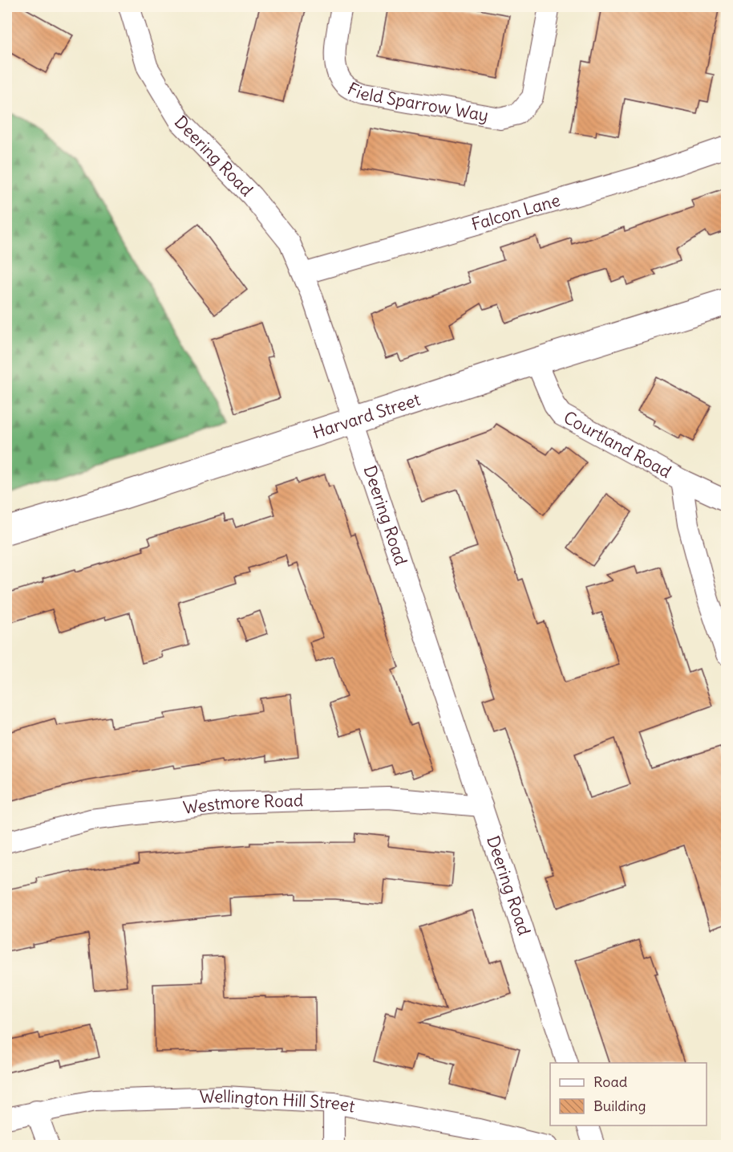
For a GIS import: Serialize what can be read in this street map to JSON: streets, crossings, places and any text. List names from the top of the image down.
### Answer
{
  "streets": {
    "main road": ["Harvard Street"],
    "street": [
      "Field Sparrow Way",
      "Deering Road",
      "Falcon Lane",
      "Courtland Road",
      "Westmore Road",
      "Wellington Hill Street"
    ]
  },
  "crossings": [
    ["Deering Road", "Falcon Lane"],
    ["Deering Road", "Harvard Street"],
    ["Deering Road", "Westmore Road"],
    ["Harvard Street", "Courtland Road"]
  ],
  "legend": ["Road", "Building"]
}
